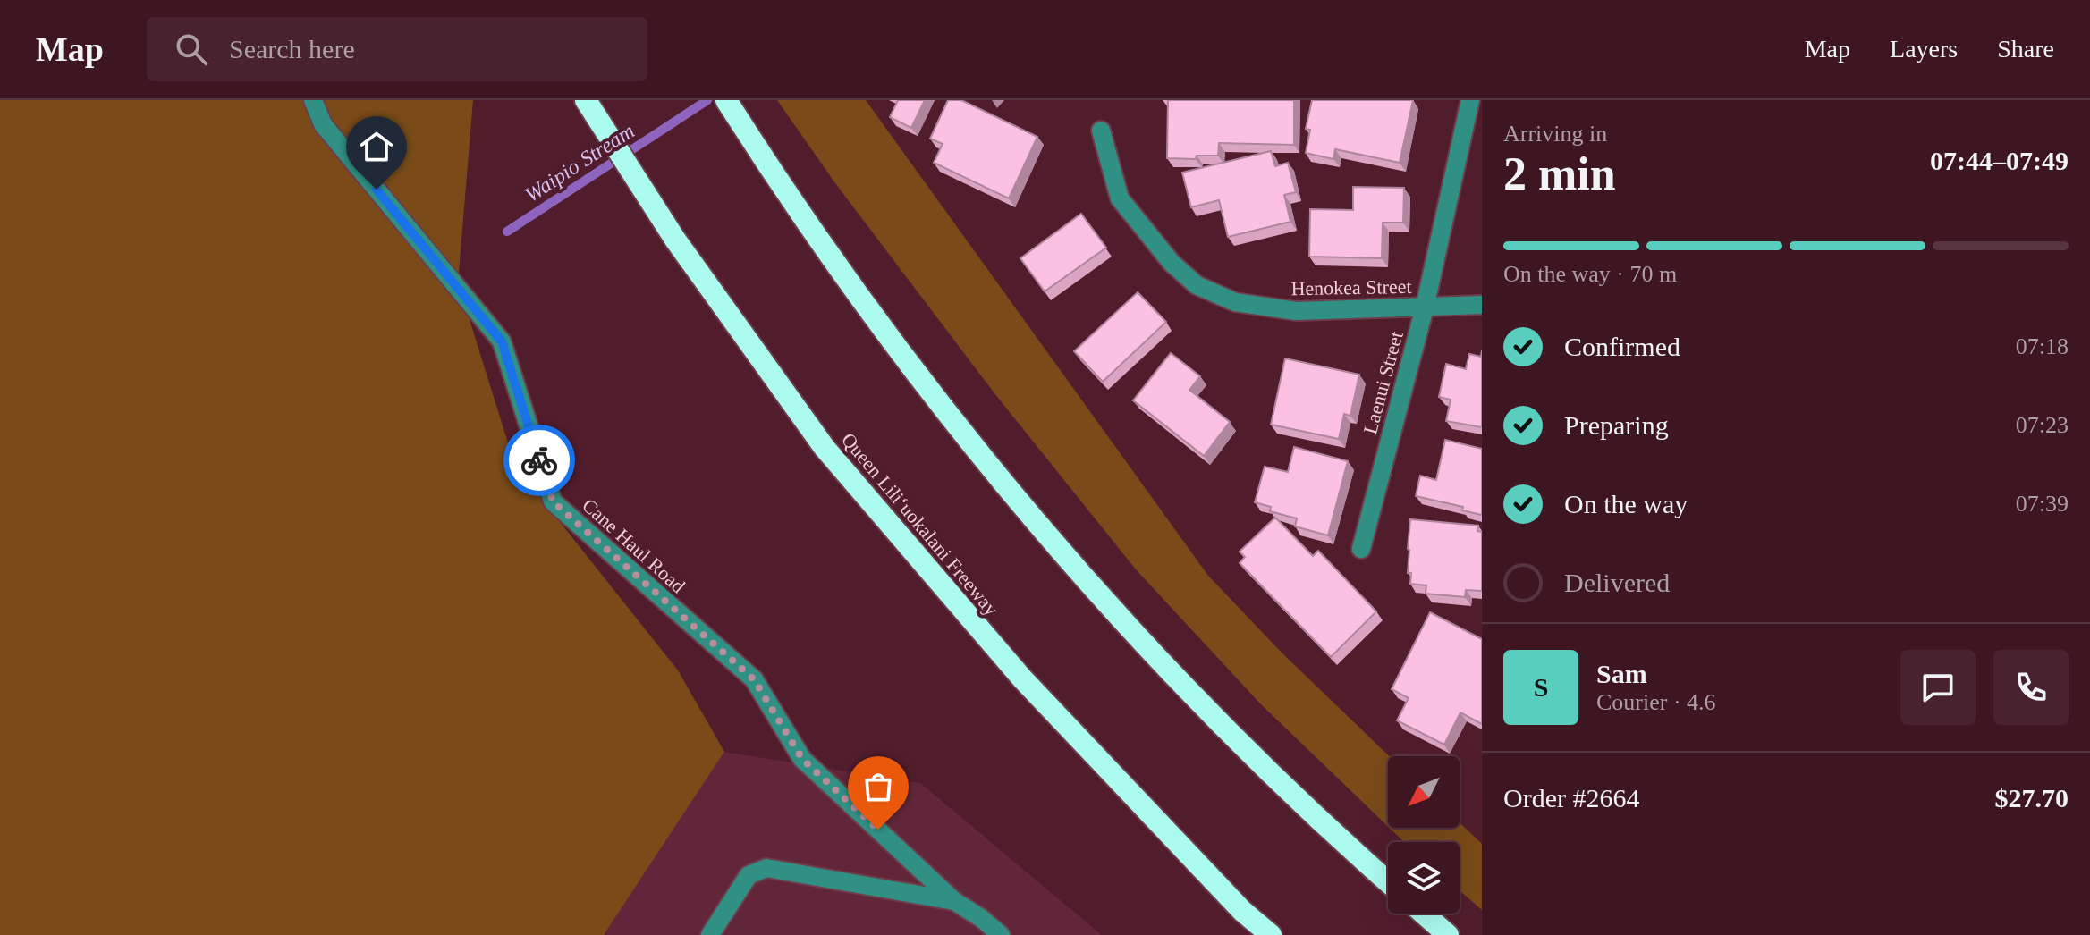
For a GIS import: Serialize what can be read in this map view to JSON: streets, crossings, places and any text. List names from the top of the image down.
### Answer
{
  "streets": {
    "highway": ["Queen Liliʻuokalani Freeway"],
    "street": ["Henokea Street", "Laenui Street", "Cane Haul Road"]
  },
  "crossings": [
    ["Henokea Street", "Laenui Street"]
  ],
  "water": ["Waipio Stream"],
  "north": "bottom left",
  "page": {
    "header": "Map",
    "search": "Search here",
    "nav": ["Map", "Layers", "Share"],
    "heading": ["2 min", "Arriving in", "07:44–07:49"],
    "panel": [
      "Sam",
      "Courier · 4.6",
      "Order #2664",
      "$27.70"
    ],
    "bar": "On the way · 70 m",
    "list": [
      ["Confirmed", "07:18"],
      ["Preparing", "07:23"],
      ["On the way", "07:39"],
      "Delivered"
    ],
    "round": "S"
  }
}
